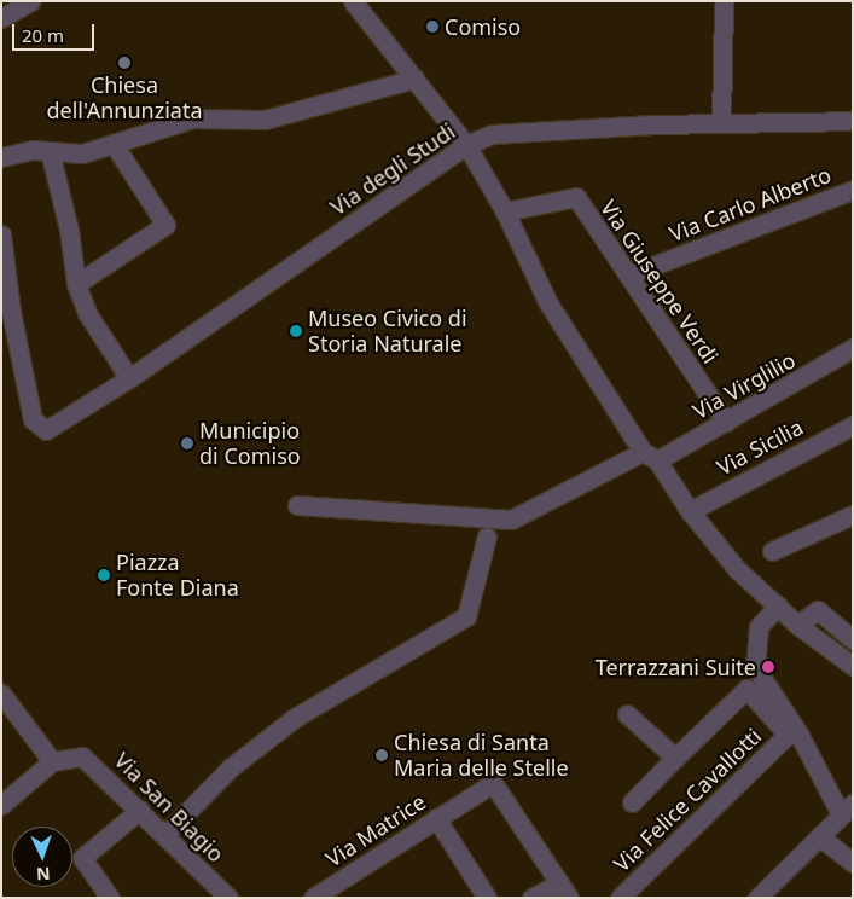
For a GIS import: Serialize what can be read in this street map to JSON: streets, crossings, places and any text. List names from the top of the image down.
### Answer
{
  "streets": {
    "street": [
      "Via degli Studi",
      "Via Carlo Alberto",
      "Via Giuseppe Verdi",
      "Via Virglilio",
      "Via Sicilia",
      "Via Felice Cavallotti",
      "Via San Biagio",
      "Via Matrice"
    ]
  },
  "crossings": [
    ["Via Carlo Alberto", "Via Giuseppe Verdi"],
    ["Via Giuseppe Verdi", "Via Virglilio"]
  ],
  "places": [
    "Comiso",
    "Chiesa dell'Annunziata",
    "Museo Civico di Storia Naturale",
    "Municipio di Comiso",
    "Piazza Fonte Diana",
    "Terrazzani Suite",
    "Chiesa di Santa Maria delle Stelle"
  ],
  "scale_bar": "20 m",
  "north": "bottom"
}
